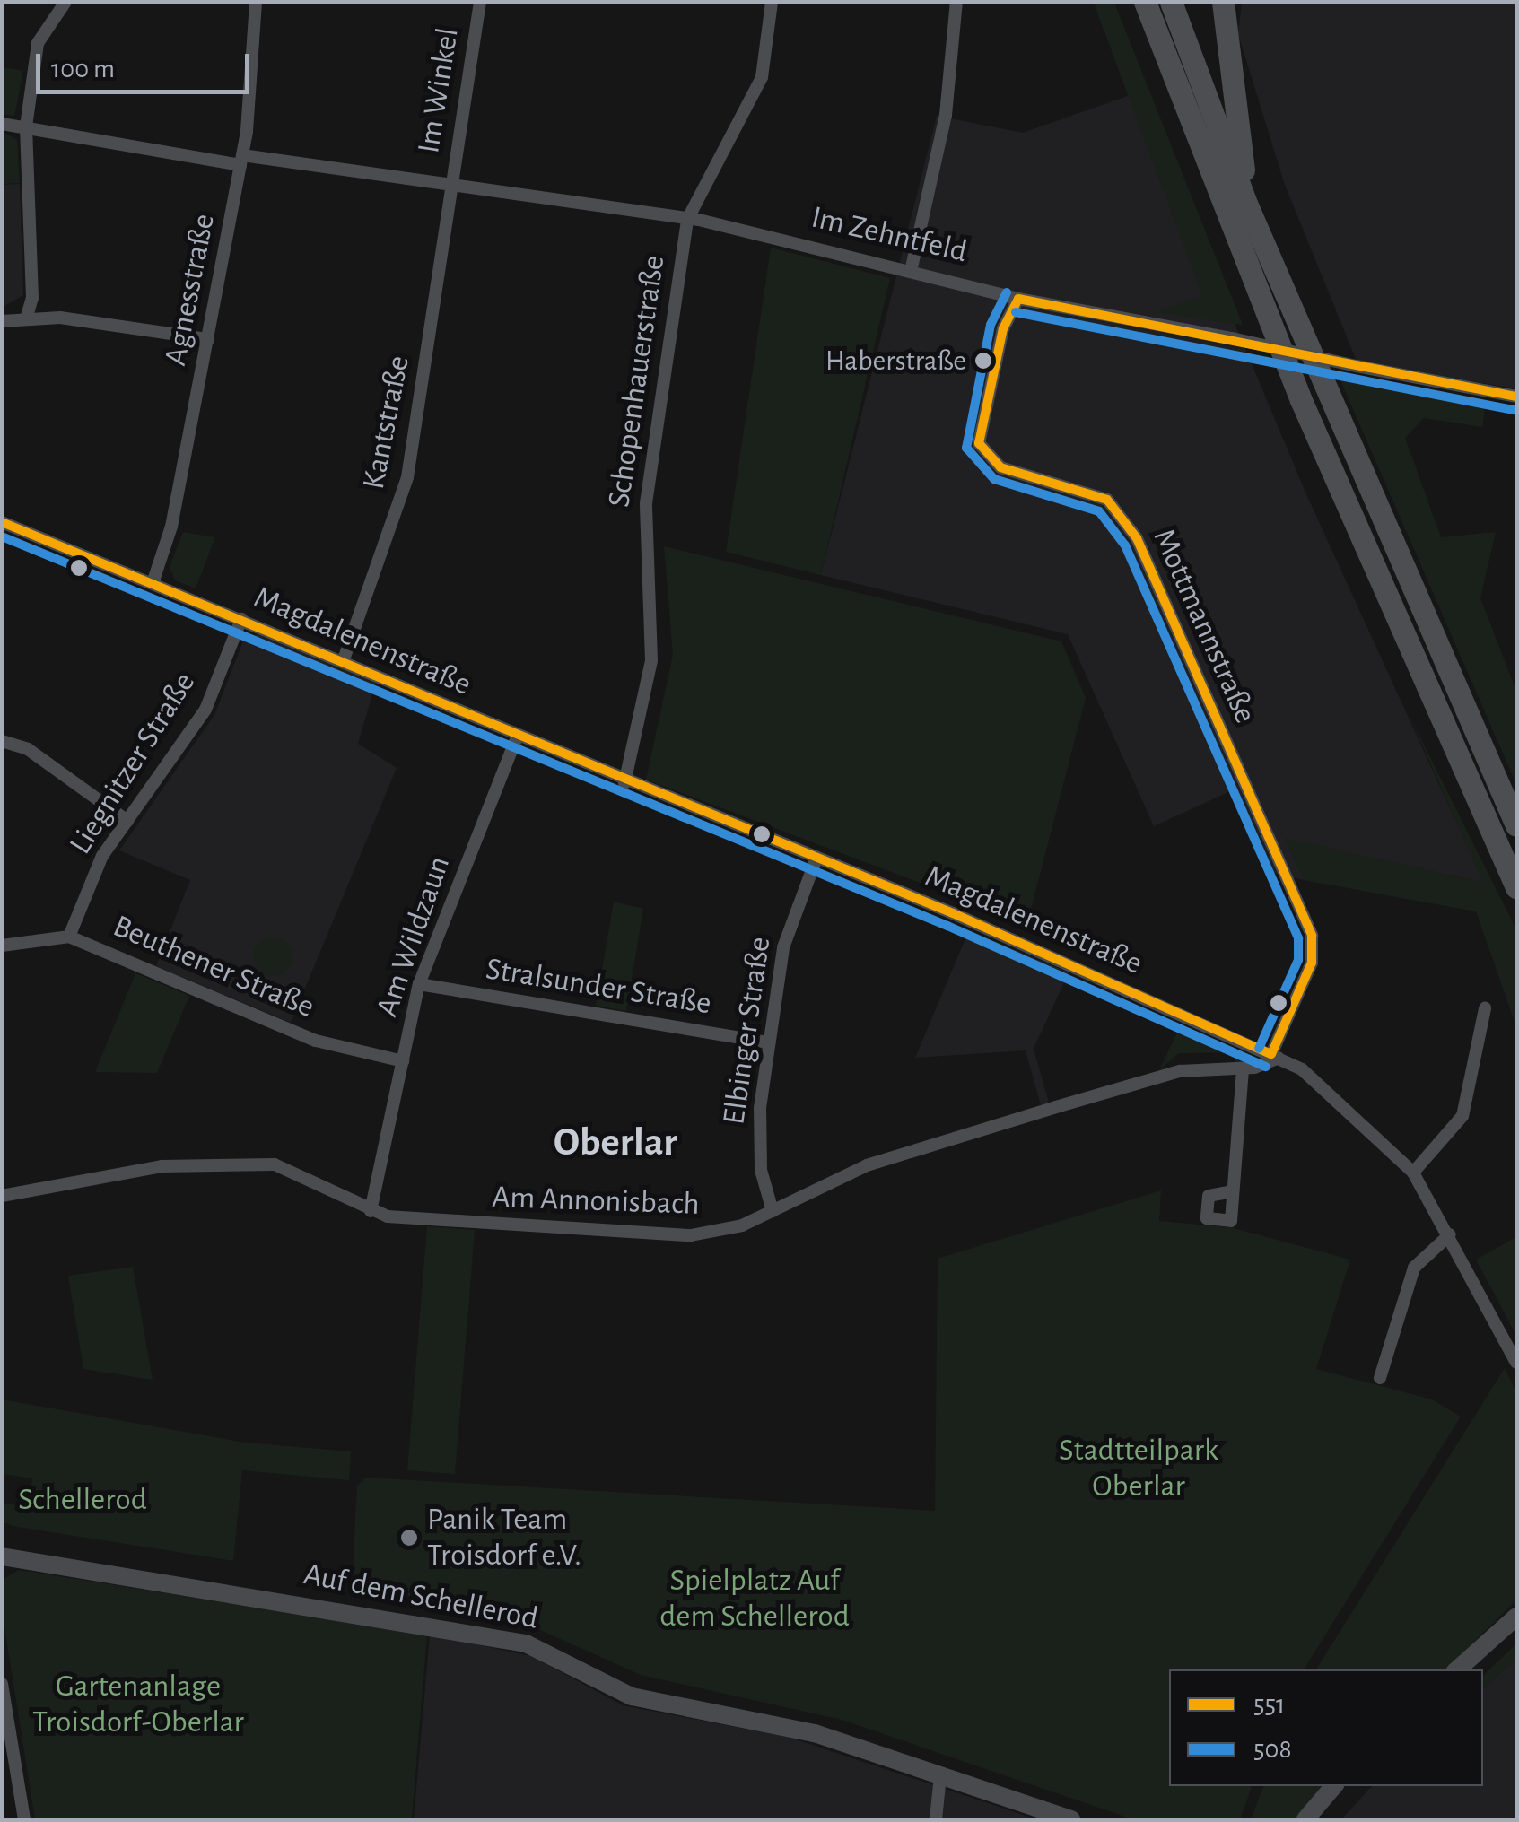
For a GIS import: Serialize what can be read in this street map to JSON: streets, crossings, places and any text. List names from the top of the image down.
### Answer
{
  "streets": {
    "street": [
      "Im Winkel",
      "Im Zehntfeld",
      "Agnesstraße",
      "Schopenhauerstraße",
      "Kantstraße",
      "Mottmannstraße",
      "Magdalenenstraße",
      "Liegnitzer Straße",
      "Am Wildzaun",
      "Beuthener Straße",
      "Stralsunder Straße",
      "Elbinger Straße",
      "Am Annonisbach",
      "Auf dem Schellerod"
    ]
  },
  "crossings": [
    ["Im Winkel", "Im Zehntfeld"],
    ["Im Winkel", "Kantstraße"],
    ["Im Zehntfeld", "Agnesstraße"],
    ["Im Zehntfeld", "Schopenhauerstraße"],
    ["Im Zehntfeld", "Kantstraße"],
    ["Im Zehntfeld", "Mottmannstraße"],
    ["Agnesstraße", "Magdalenenstraße"],
    ["Schopenhauerstraße", "Magdalenenstraße"],
    ["Kantstraße", "Magdalenenstraße"],
    ["Mottmannstraße", "Magdalenenstraße"],
    ["Mottmannstraße", "Am Annonisbach"],
    ["Magdalenenstraße", "Liegnitzer Straße"],
    ["Magdalenenstraße", "Am Wildzaun"],
    ["Magdalenenstraße", "Elbinger Straße"],
    ["Magdalenenstraße", "Am Annonisbach"],
    ["Liegnitzer Straße", "Beuthener Straße"],
    ["Am Wildzaun", "Beuthener Straße"],
    ["Am Wildzaun", "Stralsunder Straße"],
    ["Am Wildzaun", "Am Annonisbach"],
    ["Stralsunder Straße", "Elbinger Straße"],
    ["Elbinger Straße", "Am Annonisbach"]
  ],
  "districts": ["Oberlar"],
  "parks": [
    "Stadtteilpark Oberlar",
    "Schellerod",
    "Spielplatz Auf dem Schellerod",
    "Gartenanlage Troisdorf-Oberlar"
  ],
  "places": ["Haberstraße", "Panik Team Troisdorf e.V."],
  "lines": ["transit line 508", "transit line 551"],
  "legend": ["551", "508"],
  "scale_bar": "100 m"
}
